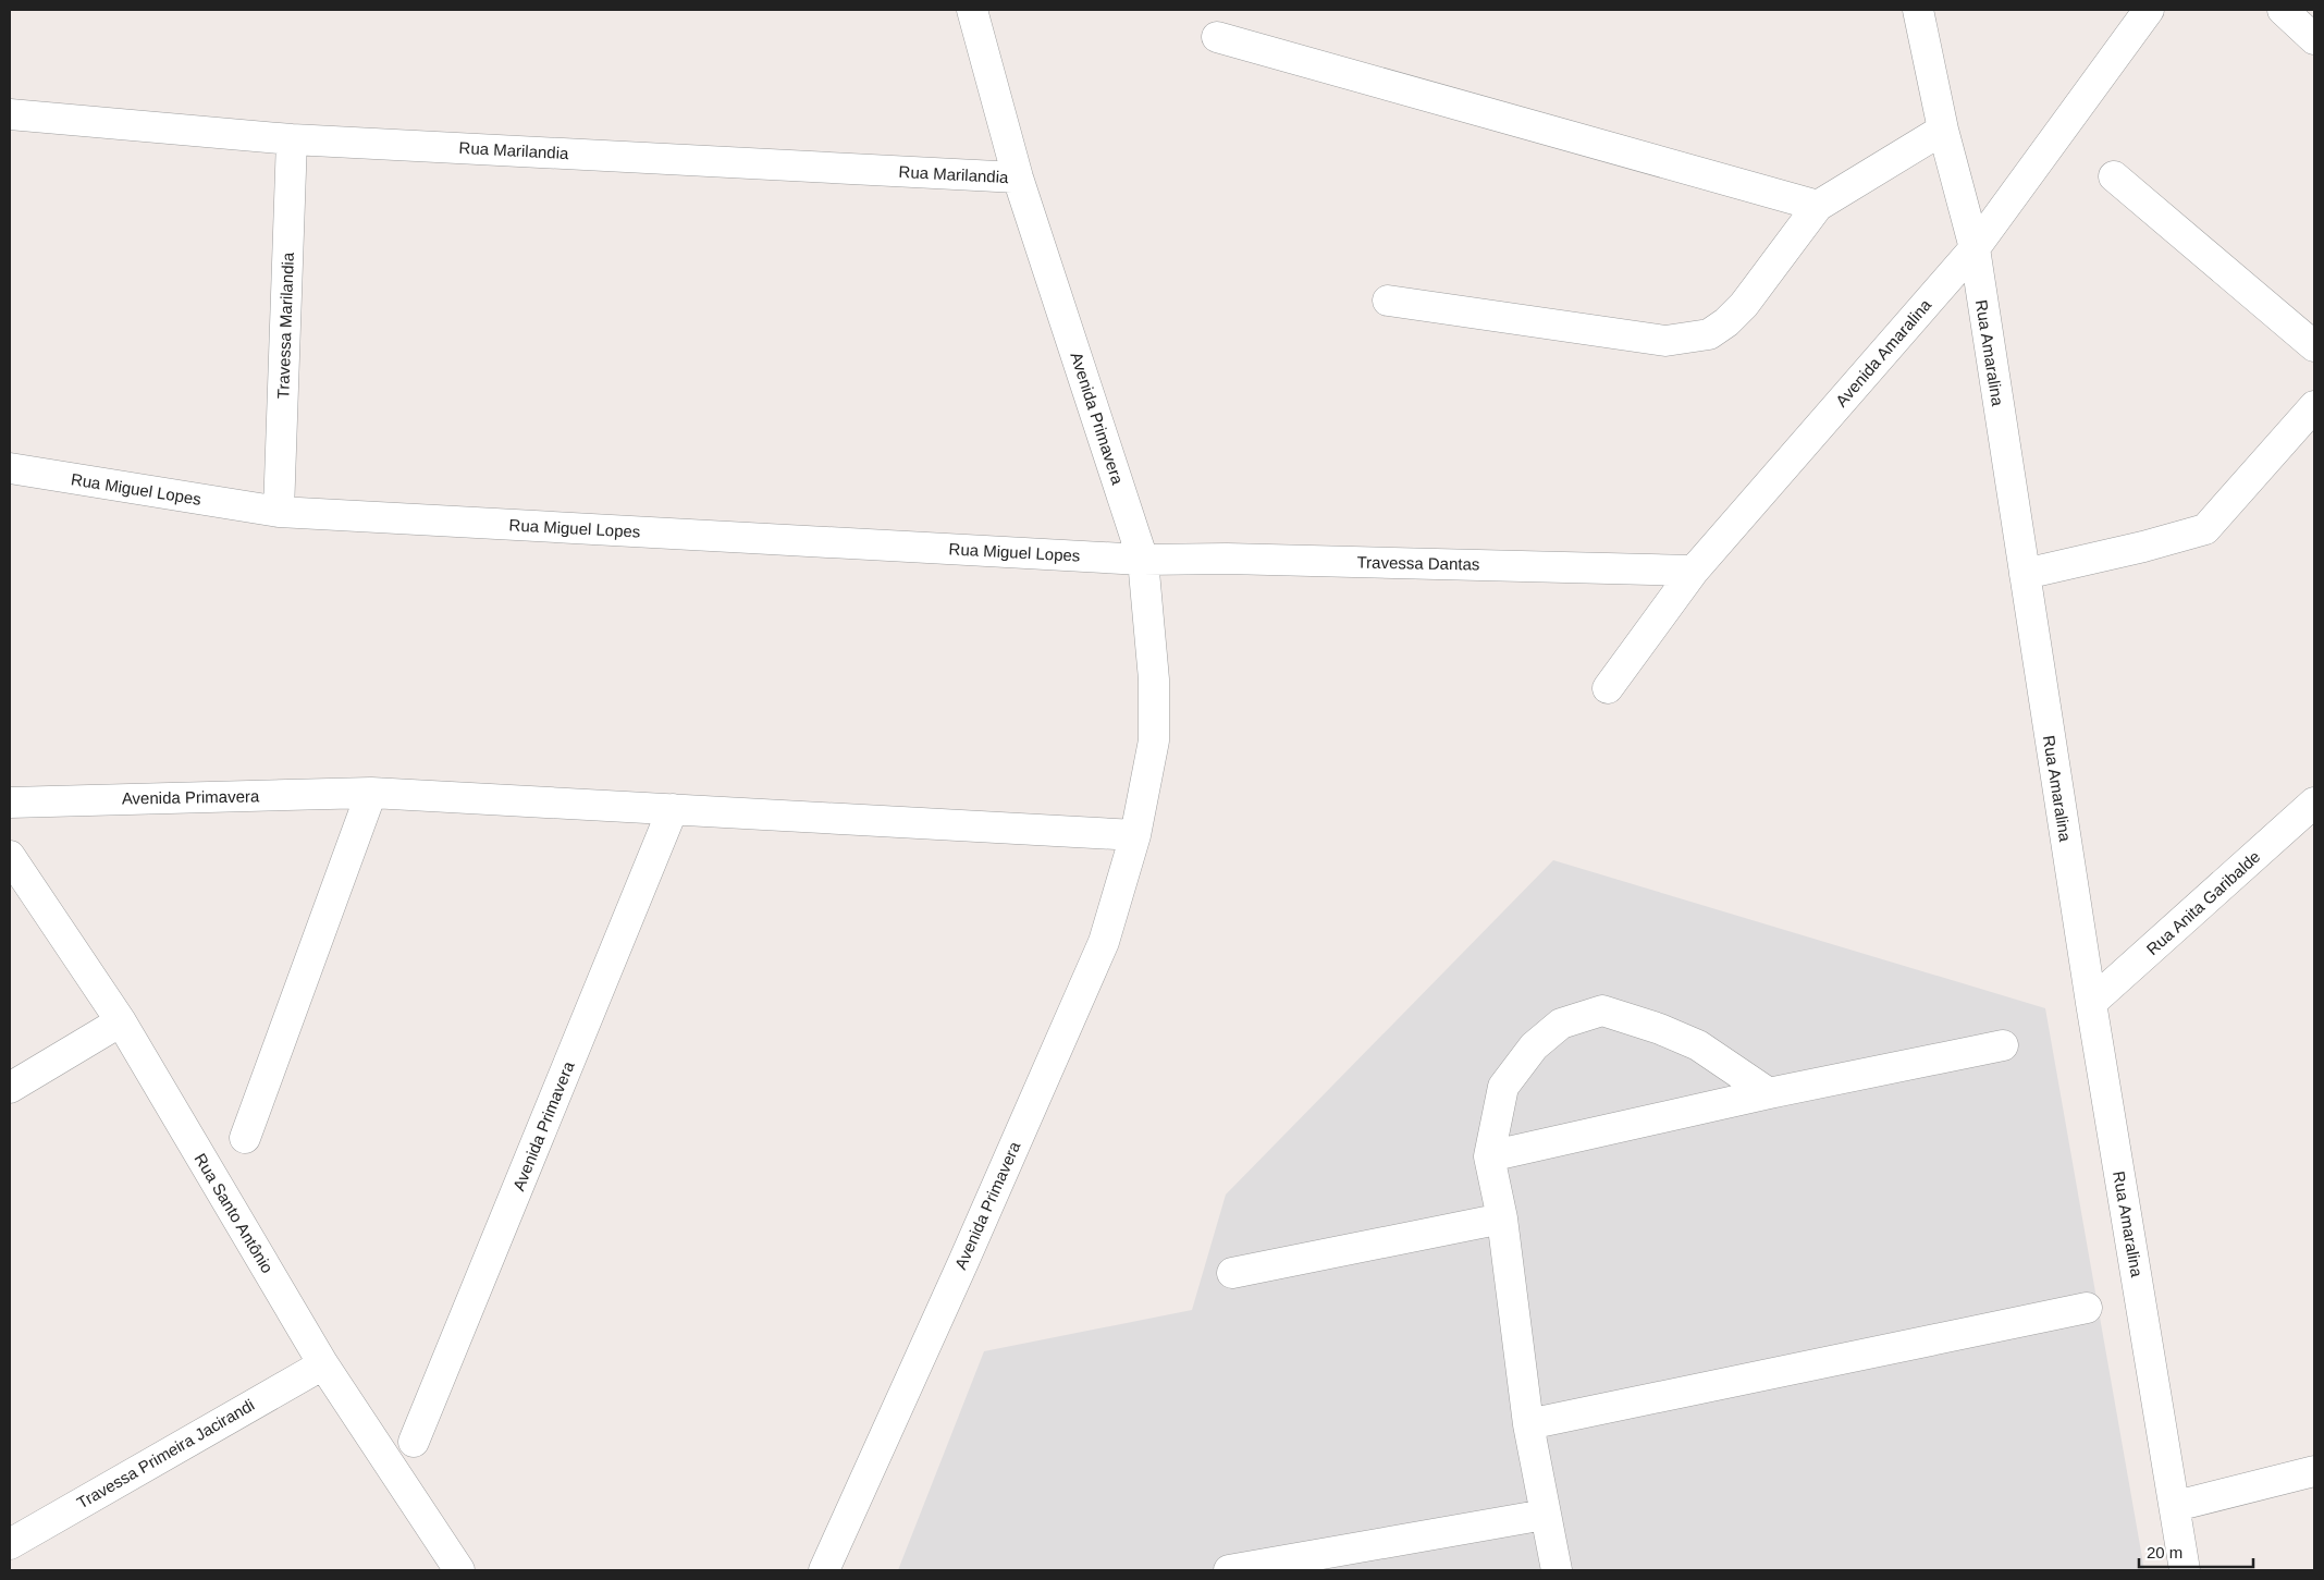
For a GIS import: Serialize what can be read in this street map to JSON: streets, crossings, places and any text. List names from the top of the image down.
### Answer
{
  "streets": {
    "street": [
      "Rua Marilandia",
      "Travessa Marilandia",
      "Avenida Amaralina",
      "Rua Amaralina",
      "Avenida Primavera",
      "Rua Miguel Lopes",
      "Travessa Dantas",
      "Rua Anita Garibalde",
      "Rua Santo Antônio",
      "Travessa Primeira Jacirandi"
    ]
  },
  "crossings": [
    ["Rua Marilandia", "Travessa Marilandia"],
    ["Rua Marilandia", "Avenida Primavera"],
    ["Travessa Marilandia", "Rua Miguel Lopes"],
    ["Avenida Amaralina", "Rua Amaralina"],
    ["Avenida Amaralina", "Travessa Dantas"],
    ["Rua Amaralina", "Rua Anita Garibalde"],
    ["Avenida Primavera", "Rua Miguel Lopes"],
    ["Avenida Primavera", "Travessa Dantas"],
    ["Rua Miguel Lopes", "Travessa Dantas"],
    ["Rua Santo Antônio", "Travessa Primeira Jacirandi"]
  ],
  "scale_bar": "20 m"
}
